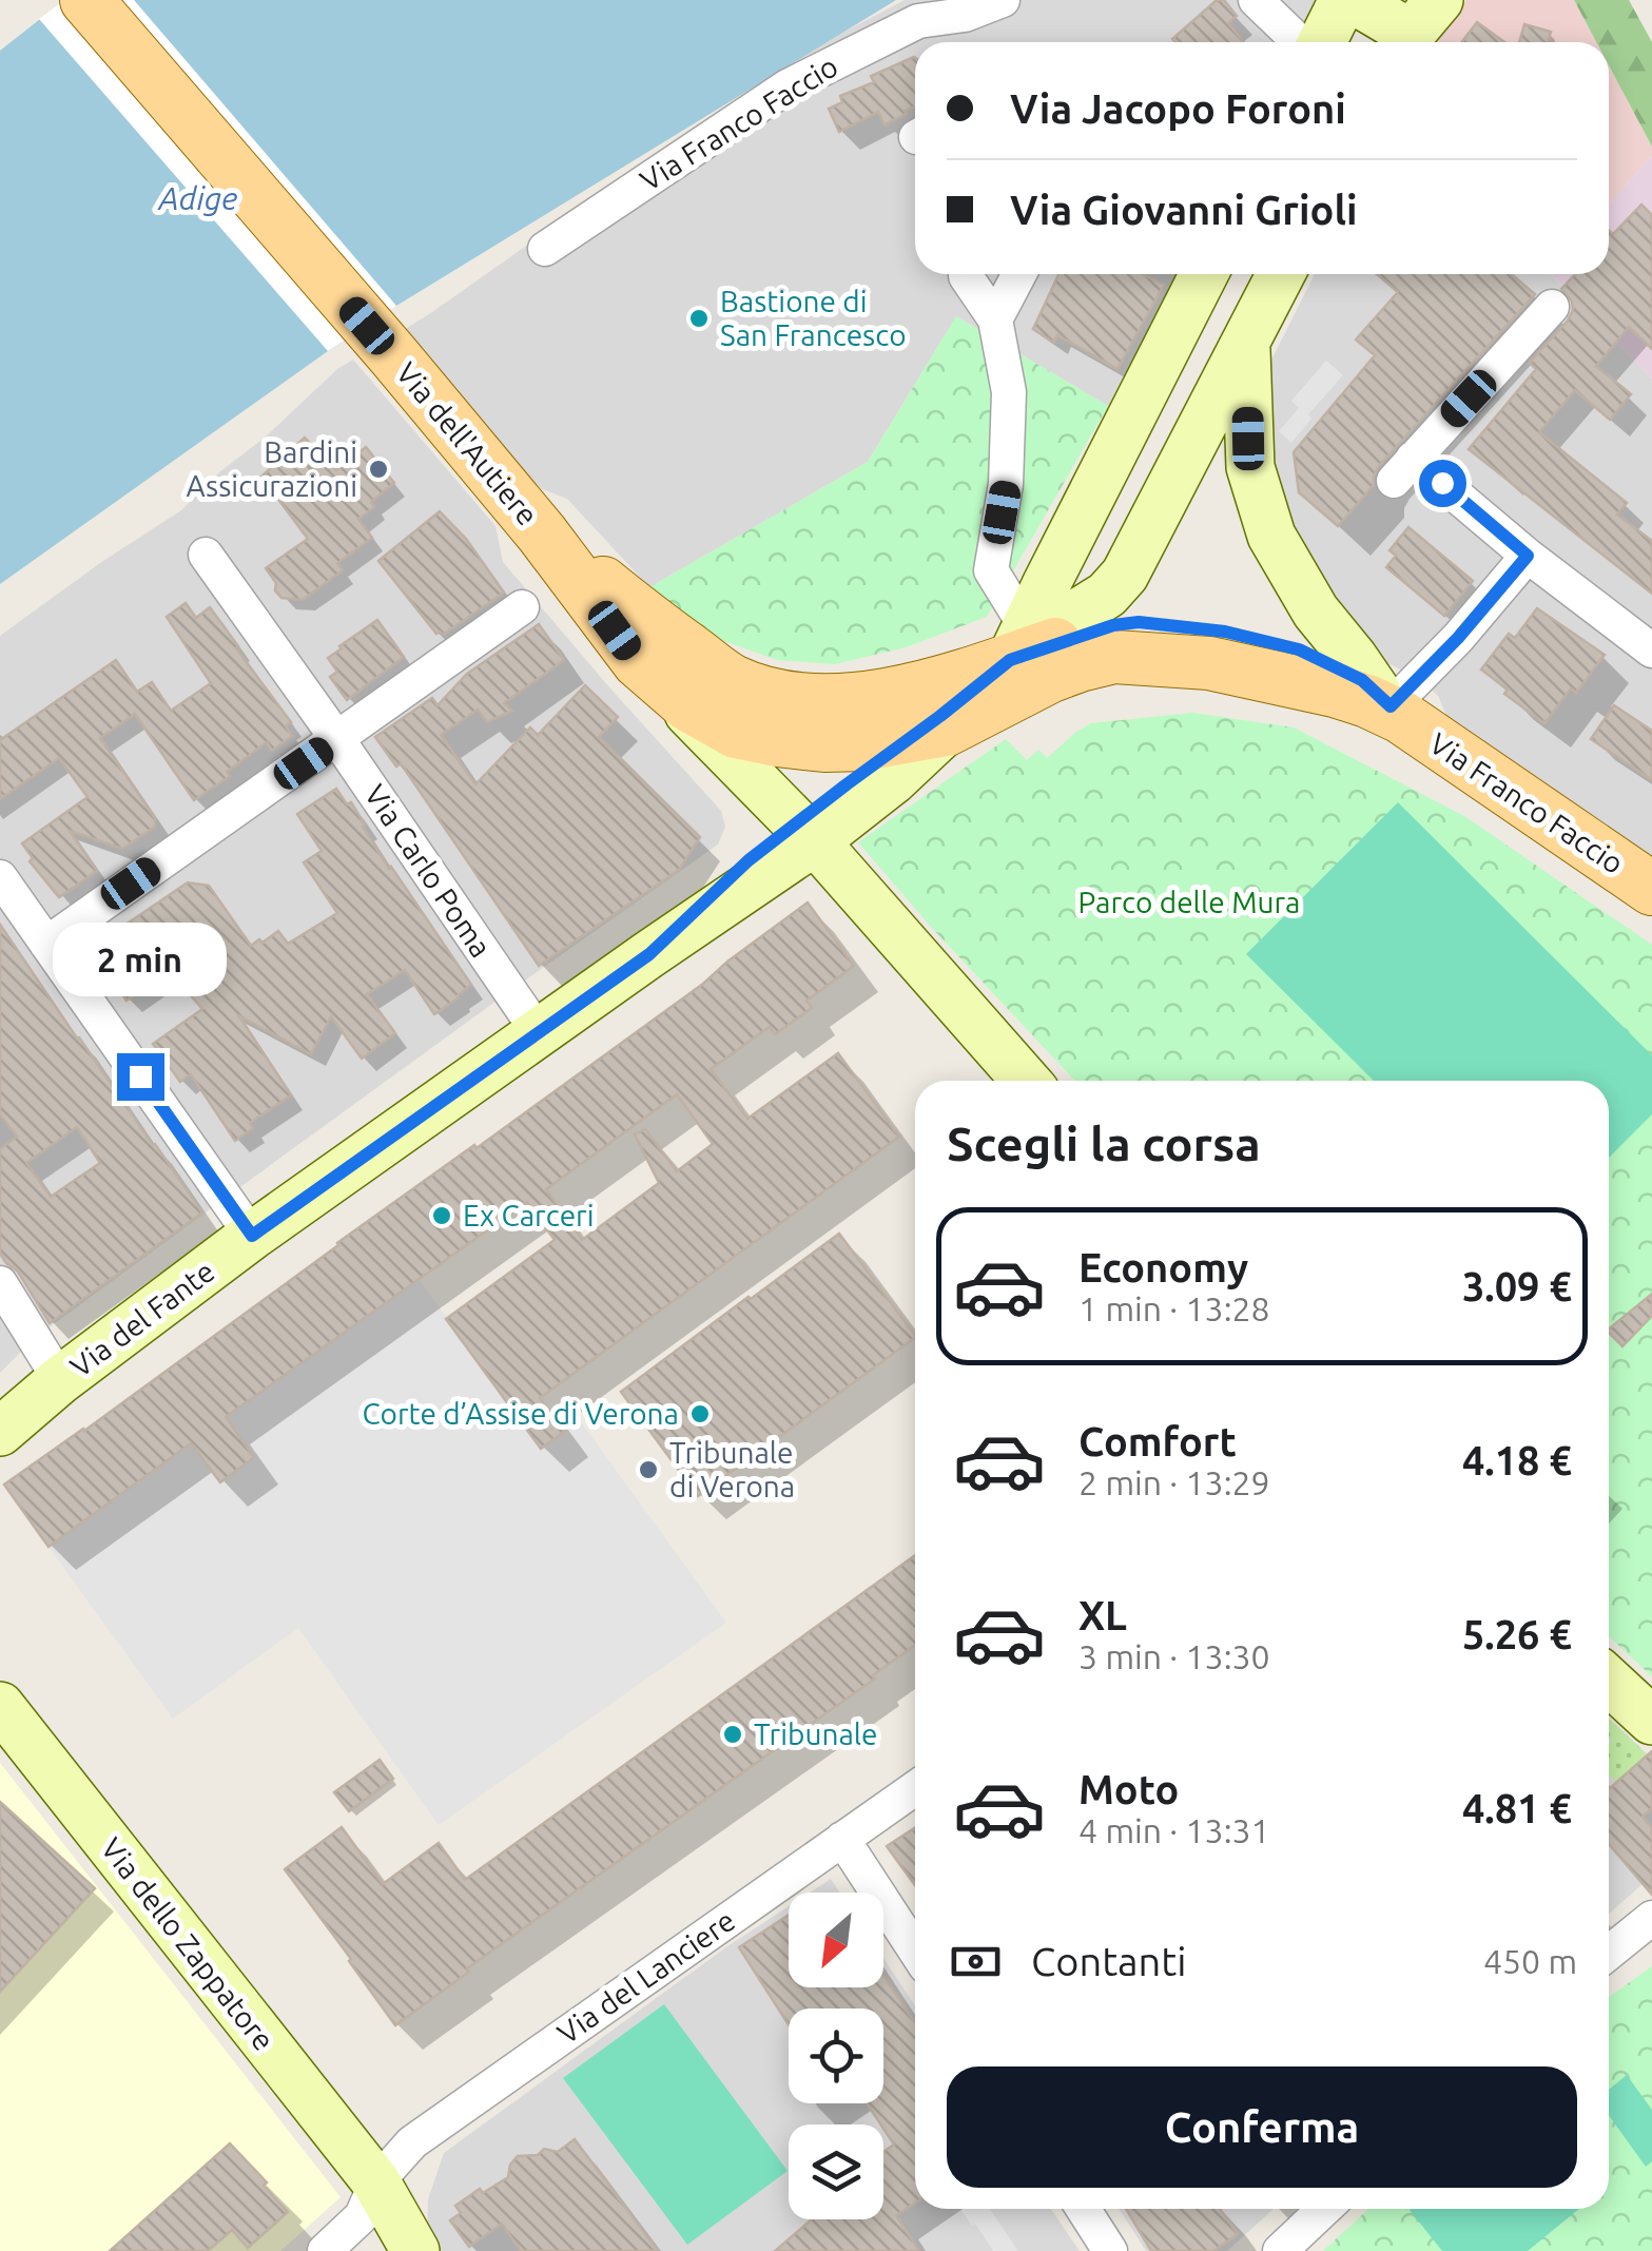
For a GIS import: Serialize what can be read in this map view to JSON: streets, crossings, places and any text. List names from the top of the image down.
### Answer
{
  "streets": {
    "main road": ["Via Franco Faccio", "Via dell'Autiere"],
    "street": [
      "Via Carlo Poma",
      "Via del Fante",
      "Via dello Zappatore",
      "Via del Lanciere"
    ]
  },
  "crossings": [
    ["Via Franco Faccio", "Via dell'Autiere"],
    ["Via dell'Autiere", "Via del Fante"],
    ["Via Carlo Poma", "Via del Fante"],
    ["Via dello Zappatore", "Via del Lanciere"]
  ],
  "water": ["Adige"],
  "parks": ["Parco delle Mura"],
  "places": [
    "Bastione di San Francesco",
    "Bardini Assicurazioni",
    "Ex Carceri",
    "Corte d’Assise di Verona",
    "Tribunale di Verona",
    "Tribunale"
  ],
  "north": "bottom left",
  "page": {
    "banner": ["Via Jacopo Foroni", "Via Giovanni Grioli"],
    "bubble": "2 min",
    "heading": "Scegli la corsa",
    "list": [
      {
        "name": "Economy",
        "note": "1 min · 13:28",
        "value": "3.09 €"
      },
      {
        "name": "Comfort",
        "note": "2 min · 13:29",
        "value": "4.18 €"
      },
      {
        "name": "XL",
        "note": "3 min · 13:30",
        "value": "5.26 €"
      },
      {
        "name": "Moto",
        "note": "4 min · 13:31",
        "value": "4.81 €"
      }
    ],
    "pay": ["Contanti", "450 m"],
    "buttons": "Conferma"
  }
}
